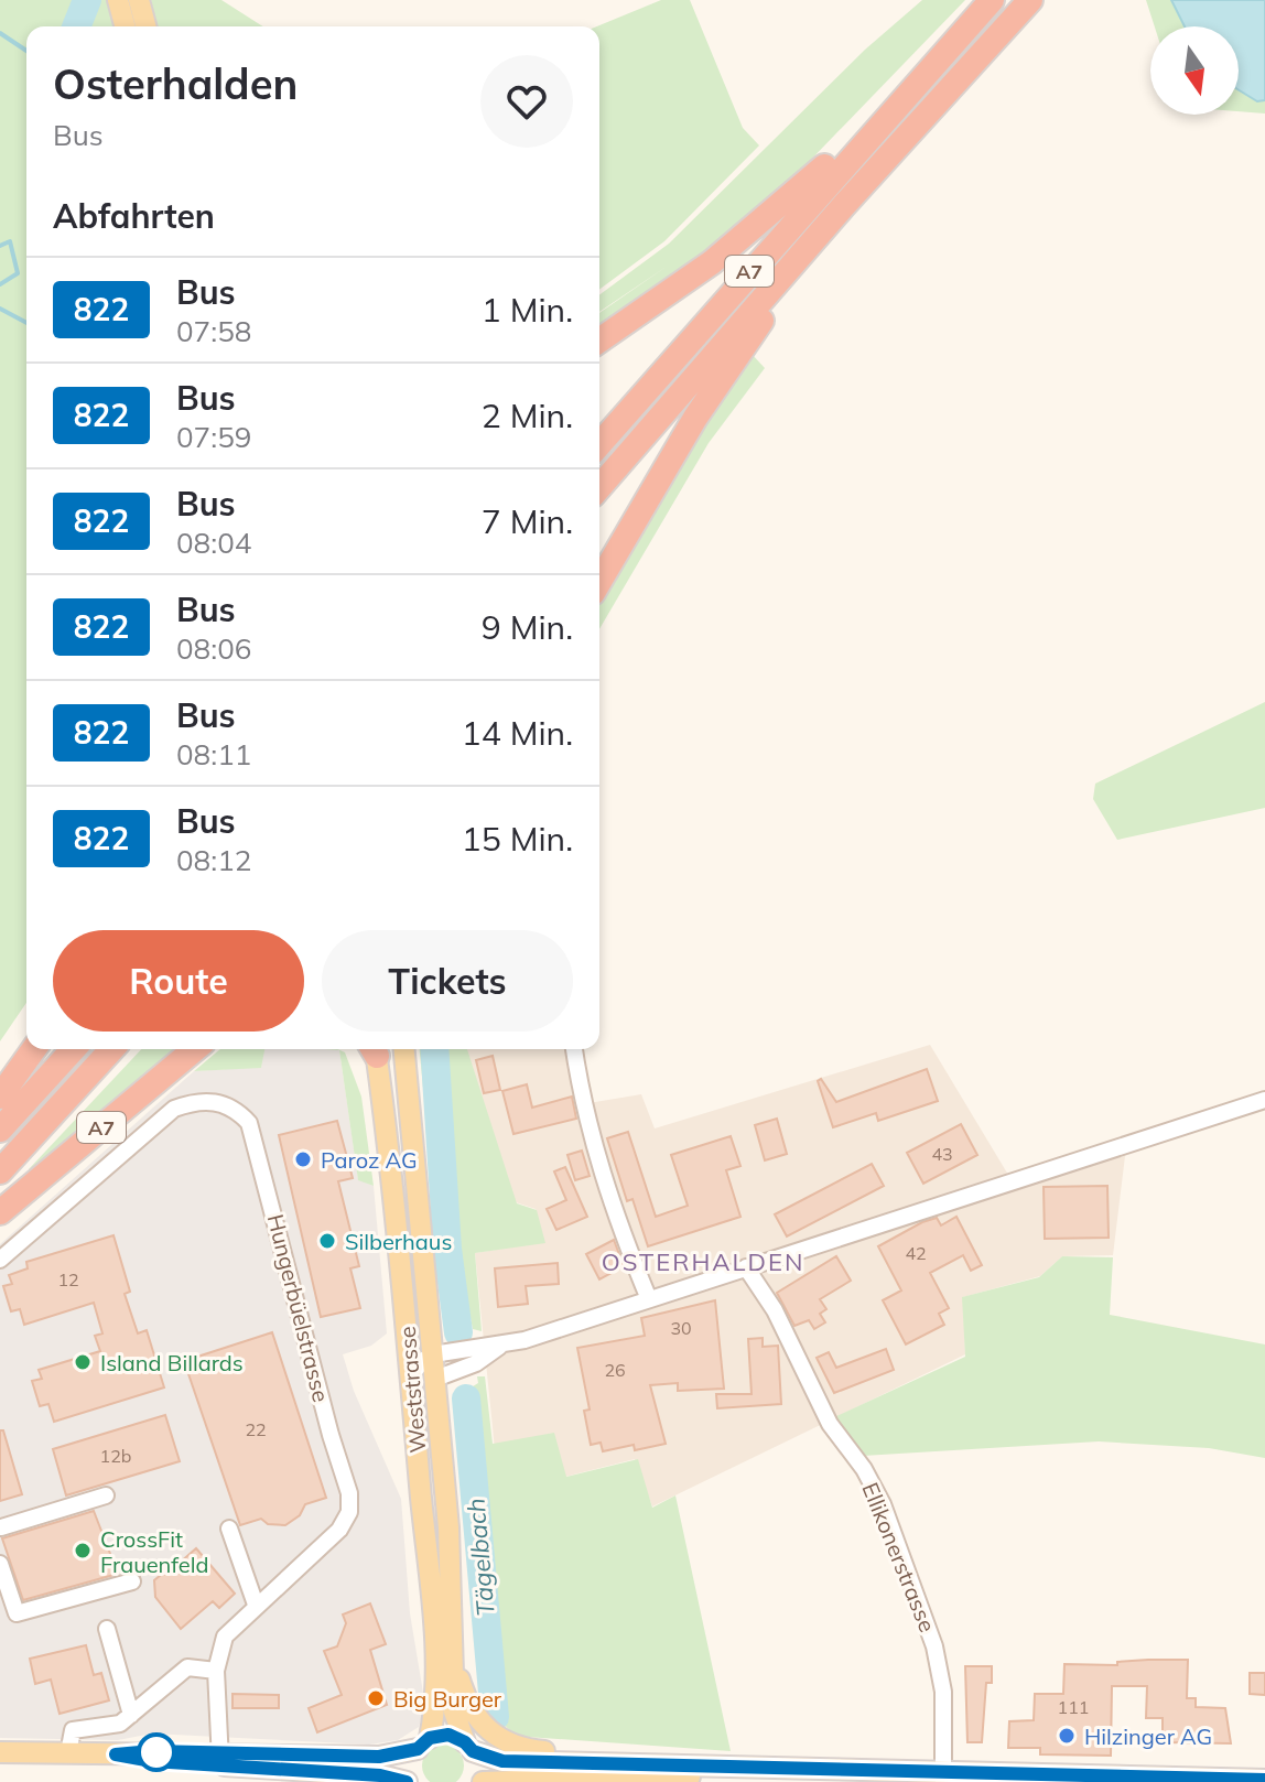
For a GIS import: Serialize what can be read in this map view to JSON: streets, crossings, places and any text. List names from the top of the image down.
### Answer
{
  "streets": {
    "highway": ["A7"],
    "main road": ["Weststrasse"],
    "street": ["Hungerbüelstrasse", "Ellikonerstrasse"]
  },
  "districts": ["OSTERHALDEN"],
  "water": ["Tägelbach"],
  "places": [
    "Paroz AG",
    "Silberhaus",
    "Island Billards",
    "CrossFit Frauenfeld",
    "Big Burger",
    "Hilzinger AG"
  ],
  "lines": ["bus line 822"],
  "house_numbers": [
    "43",
    "42",
    "12",
    "30",
    "26",
    "22",
    "12b",
    "111"
  ],
  "north": "bottom",
  "page": {
    "heading": [
      ["Osterhalden", "Bus"],
      "Abfahrten"
    ],
    "list": [
      {
        "mark": "822",
        "name": "Bus",
        "note": "07:58",
        "value": "1 Min."
      },
      {
        "mark": "822",
        "name": "Bus",
        "note": "07:59",
        "value": "2 Min."
      },
      {
        "mark": "822",
        "name": "Bus",
        "note": "08:04",
        "value": "7 Min."
      },
      {
        "mark": "822",
        "name": "Bus",
        "note": "08:06",
        "value": "9 Min."
      },
      {
        "mark": "822",
        "name": "Bus",
        "note": "08:11",
        "value": "14 Min."
      },
      {
        "mark": "822",
        "name": "Bus",
        "note": "08:12",
        "value": "15 Min."
      }
    ],
    "buttons": ["Route", "Tickets"]
  }
}
